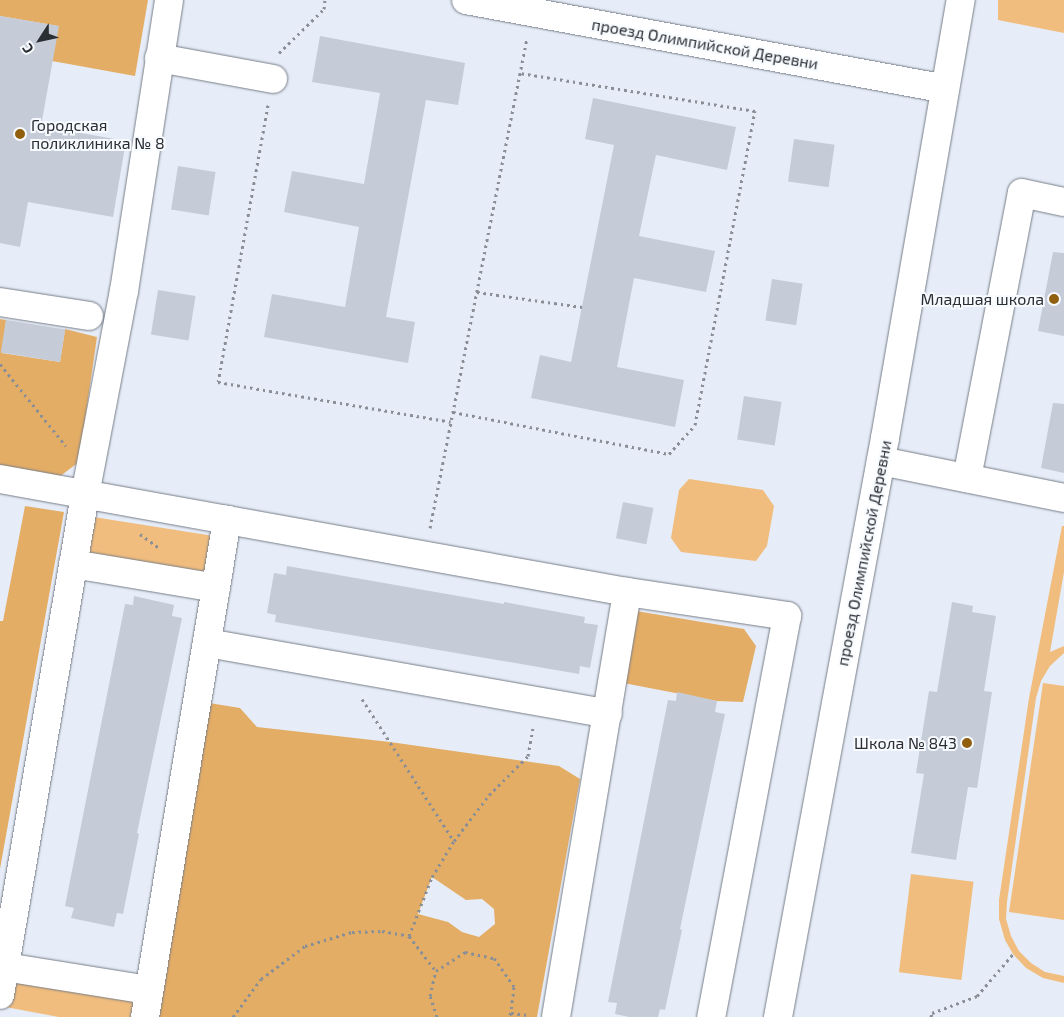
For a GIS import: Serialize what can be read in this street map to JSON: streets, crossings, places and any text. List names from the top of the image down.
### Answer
{
  "streets": {
    "street": ["проезд Олимпийской Деревни"]
  },
  "places": ["Городская поликлиника № 8", "Младшая школа", "Школа № 843"],
  "north": "bottom left"
}
